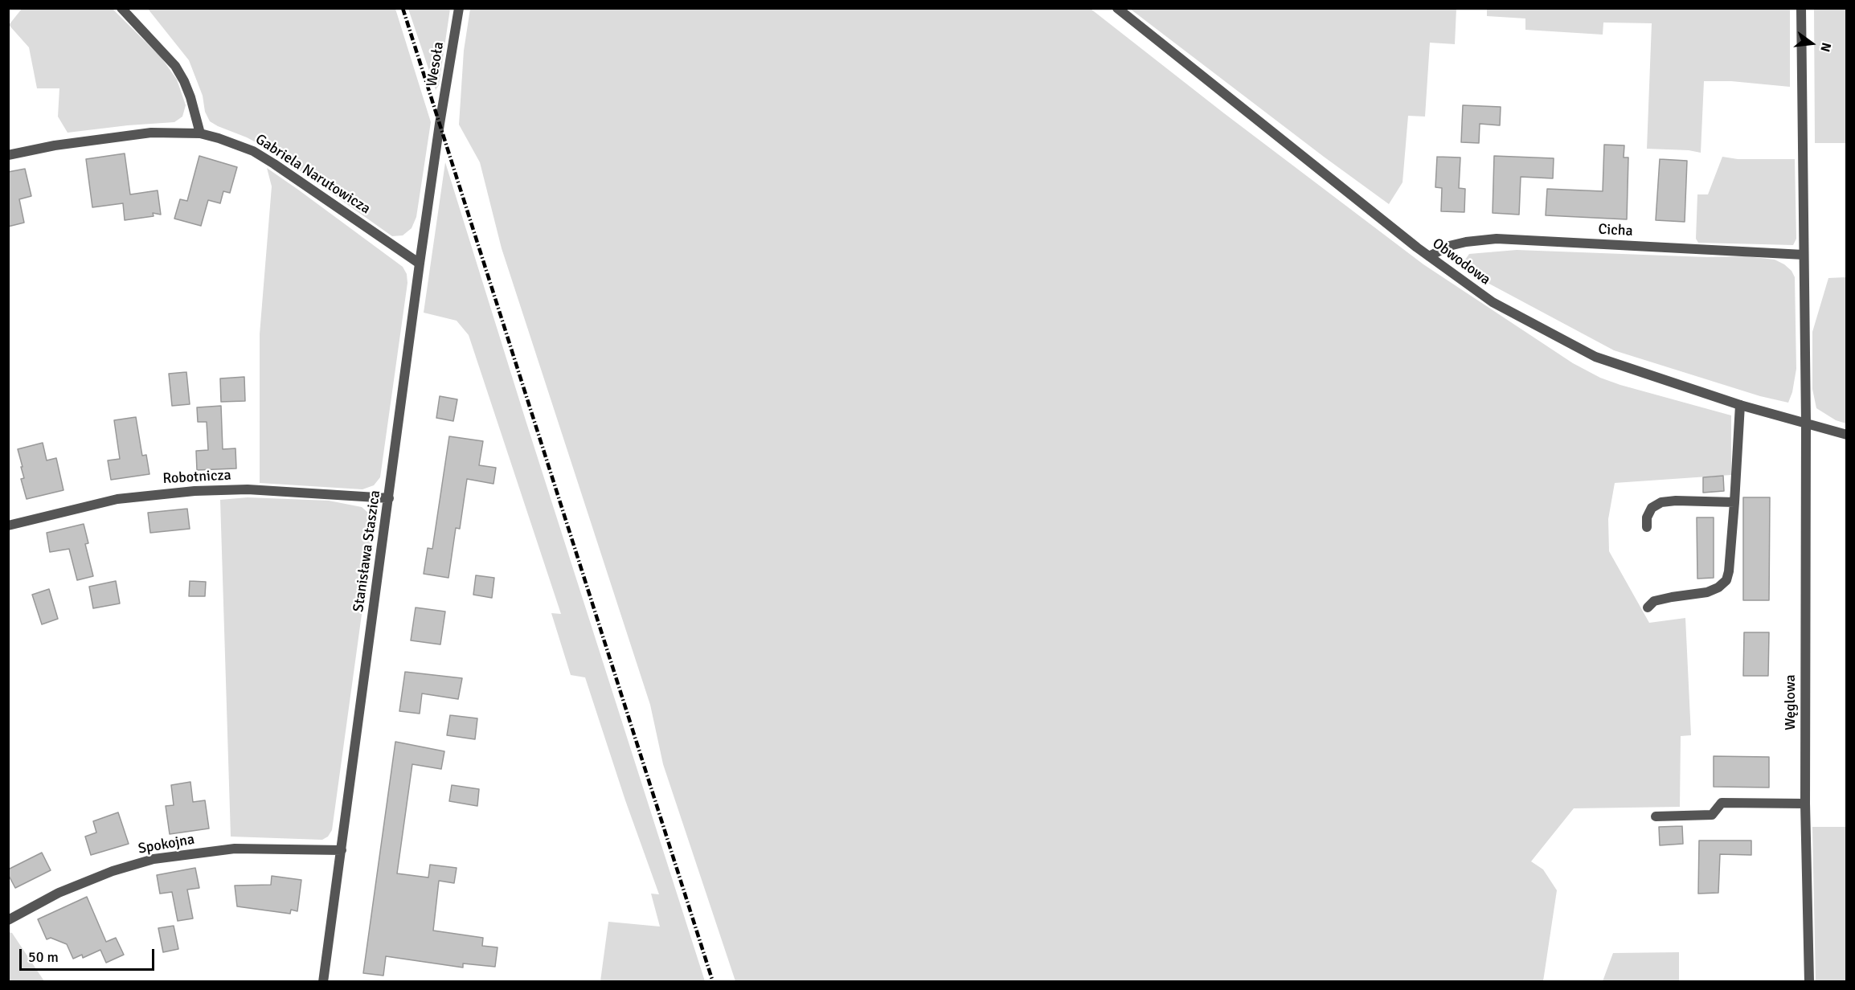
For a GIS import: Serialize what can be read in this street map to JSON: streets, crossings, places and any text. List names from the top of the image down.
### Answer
{
  "streets": {
    "street": [
      "Wesoła",
      "Gabriela Narutowicza",
      "Cicha",
      "Obwodowa",
      "Robotnicza",
      "Stanisława Staszica",
      "Węglowa",
      "Spokojna"
    ]
  },
  "crossings": [
    ["Wesoła", "Stanisława Staszica"],
    ["Gabriela Narutowicza", "Stanisława Staszica"],
    ["Cicha", "Obwodowa"],
    ["Obwodowa", "Węglowa"],
    ["Robotnicza", "Stanisława Staszica"],
    ["Stanisława Staszica", "Spokojna"]
  ],
  "scale_bar": "50 m",
  "north": "right"
}
